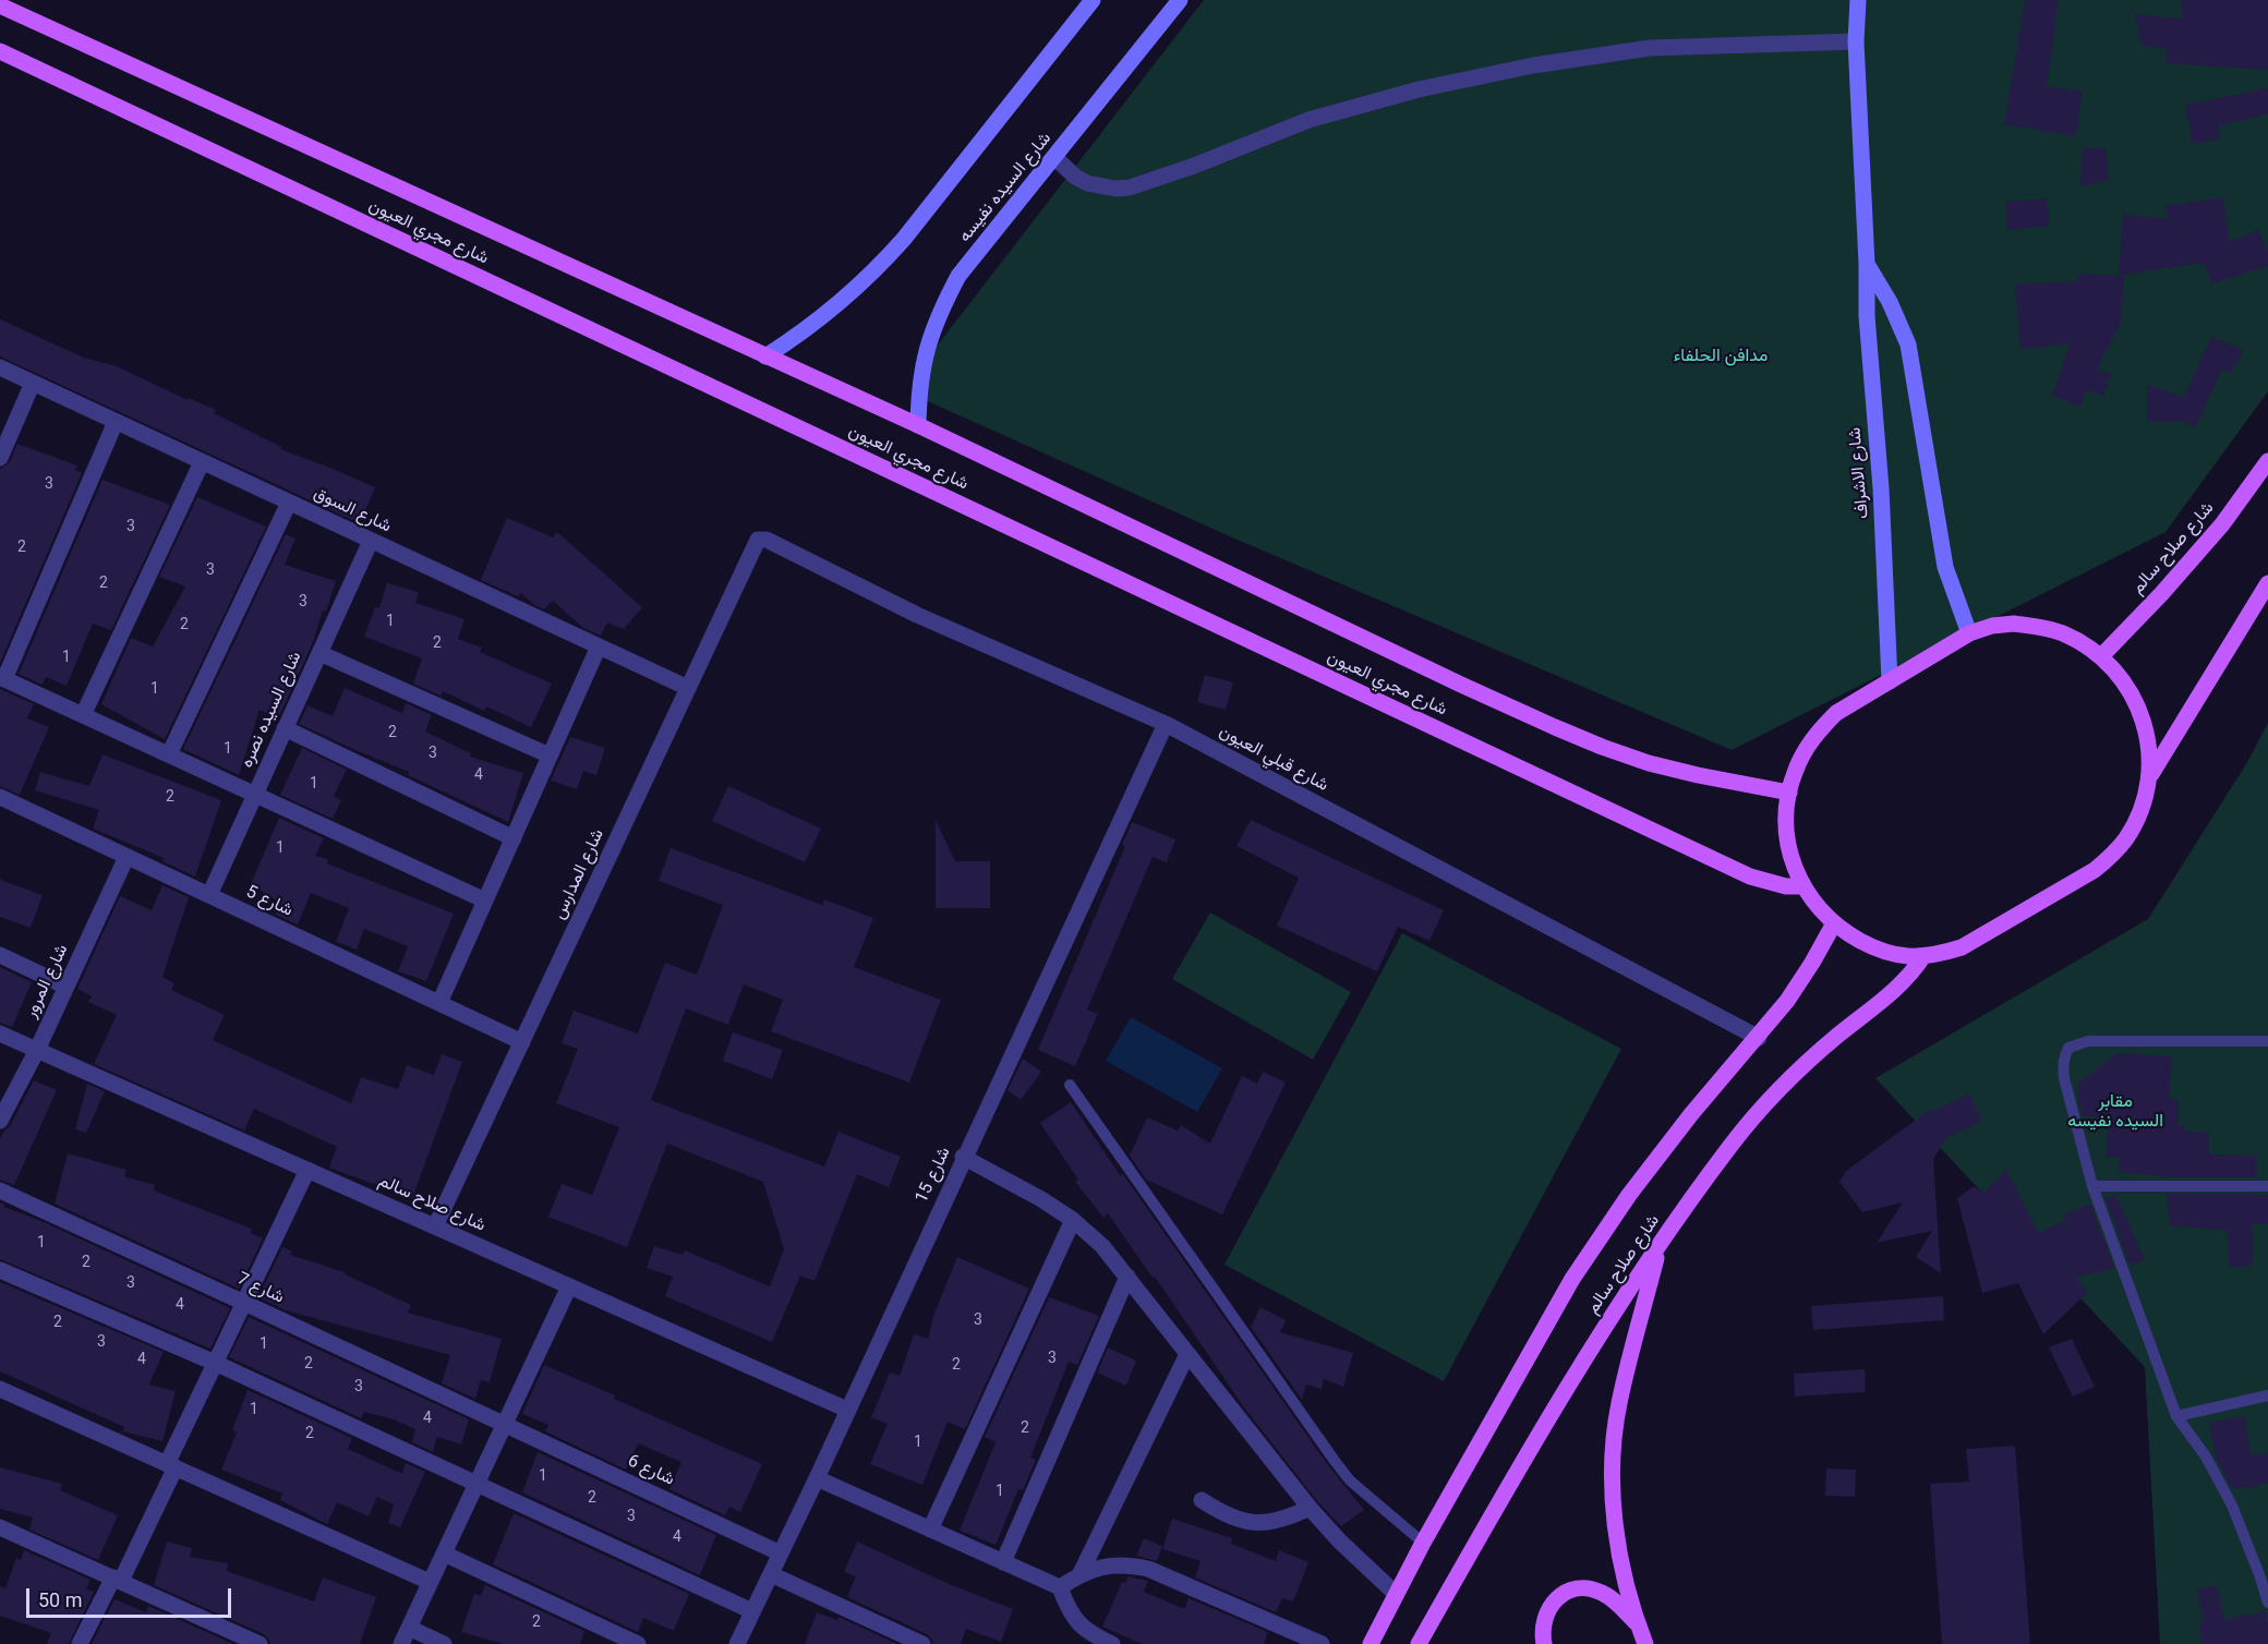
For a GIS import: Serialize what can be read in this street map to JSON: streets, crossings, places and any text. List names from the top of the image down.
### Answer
{
  "streets": {
    "main road": ["شارع مجري العيون", "شارع صلاح سالم"],
    "street": [
      "شارع السيده نفيسه",
      "شارع الاشراف",
      "شارع السوق",
      "شارع السيده نصره",
      "شارع قبلي العيون",
      "شارع المدارس",
      "شارع 5",
      "شارع المرور",
      "شارع 15",
      "شارع 7",
      "شارع 6"
    ]
  },
  "crossings": [
    ["شارع السيده نفيسه", "شارع مجري العيون"],
    ["شارع السوق", "شارع السيده نصره"],
    ["شارع السوق", "شارع المدارس"],
    ["شارع صلاح سالم", "شارع قبلي العيون"],
    ["شارع صلاح سالم", "شارع المدارس"],
    ["شارع صلاح سالم", "شارع المرور"],
    ["شارع صلاح سالم", "شارع 15"],
    ["شارع السيده نصره", "شارع 5"],
    ["شارع قبلي العيون", "شارع المدارس"],
    ["شارع قبلي العيون", "شارع 15"],
    ["شارع المدارس", "شارع 5"],
    ["شارع 5", "شارع المرور"],
    ["شارع 15", "شارع 6"],
    ["شارع 7", "شارع 6"]
  ],
  "parks": ["مدافن الحلفاء", "مقابر السيده نفيسه"],
  "house_numbers": [
    "3",
    "3",
    "2",
    "3",
    "2",
    "3",
    "1",
    "2",
    "2",
    "1",
    "1",
    "2",
    "1",
    "3",
    "4",
    "1",
    "2",
    "1",
    "1",
    "2",
    "3",
    "4",
    "3",
    "2",
    "3",
    "1",
    "3",
    "4",
    "2",
    "2",
    "3",
    "1",
    "4",
    "2",
    "2",
    "1",
    "1",
    "1",
    "2",
    "3",
    "4",
    "2"
  ],
  "scale_bar": "50 m"
}
